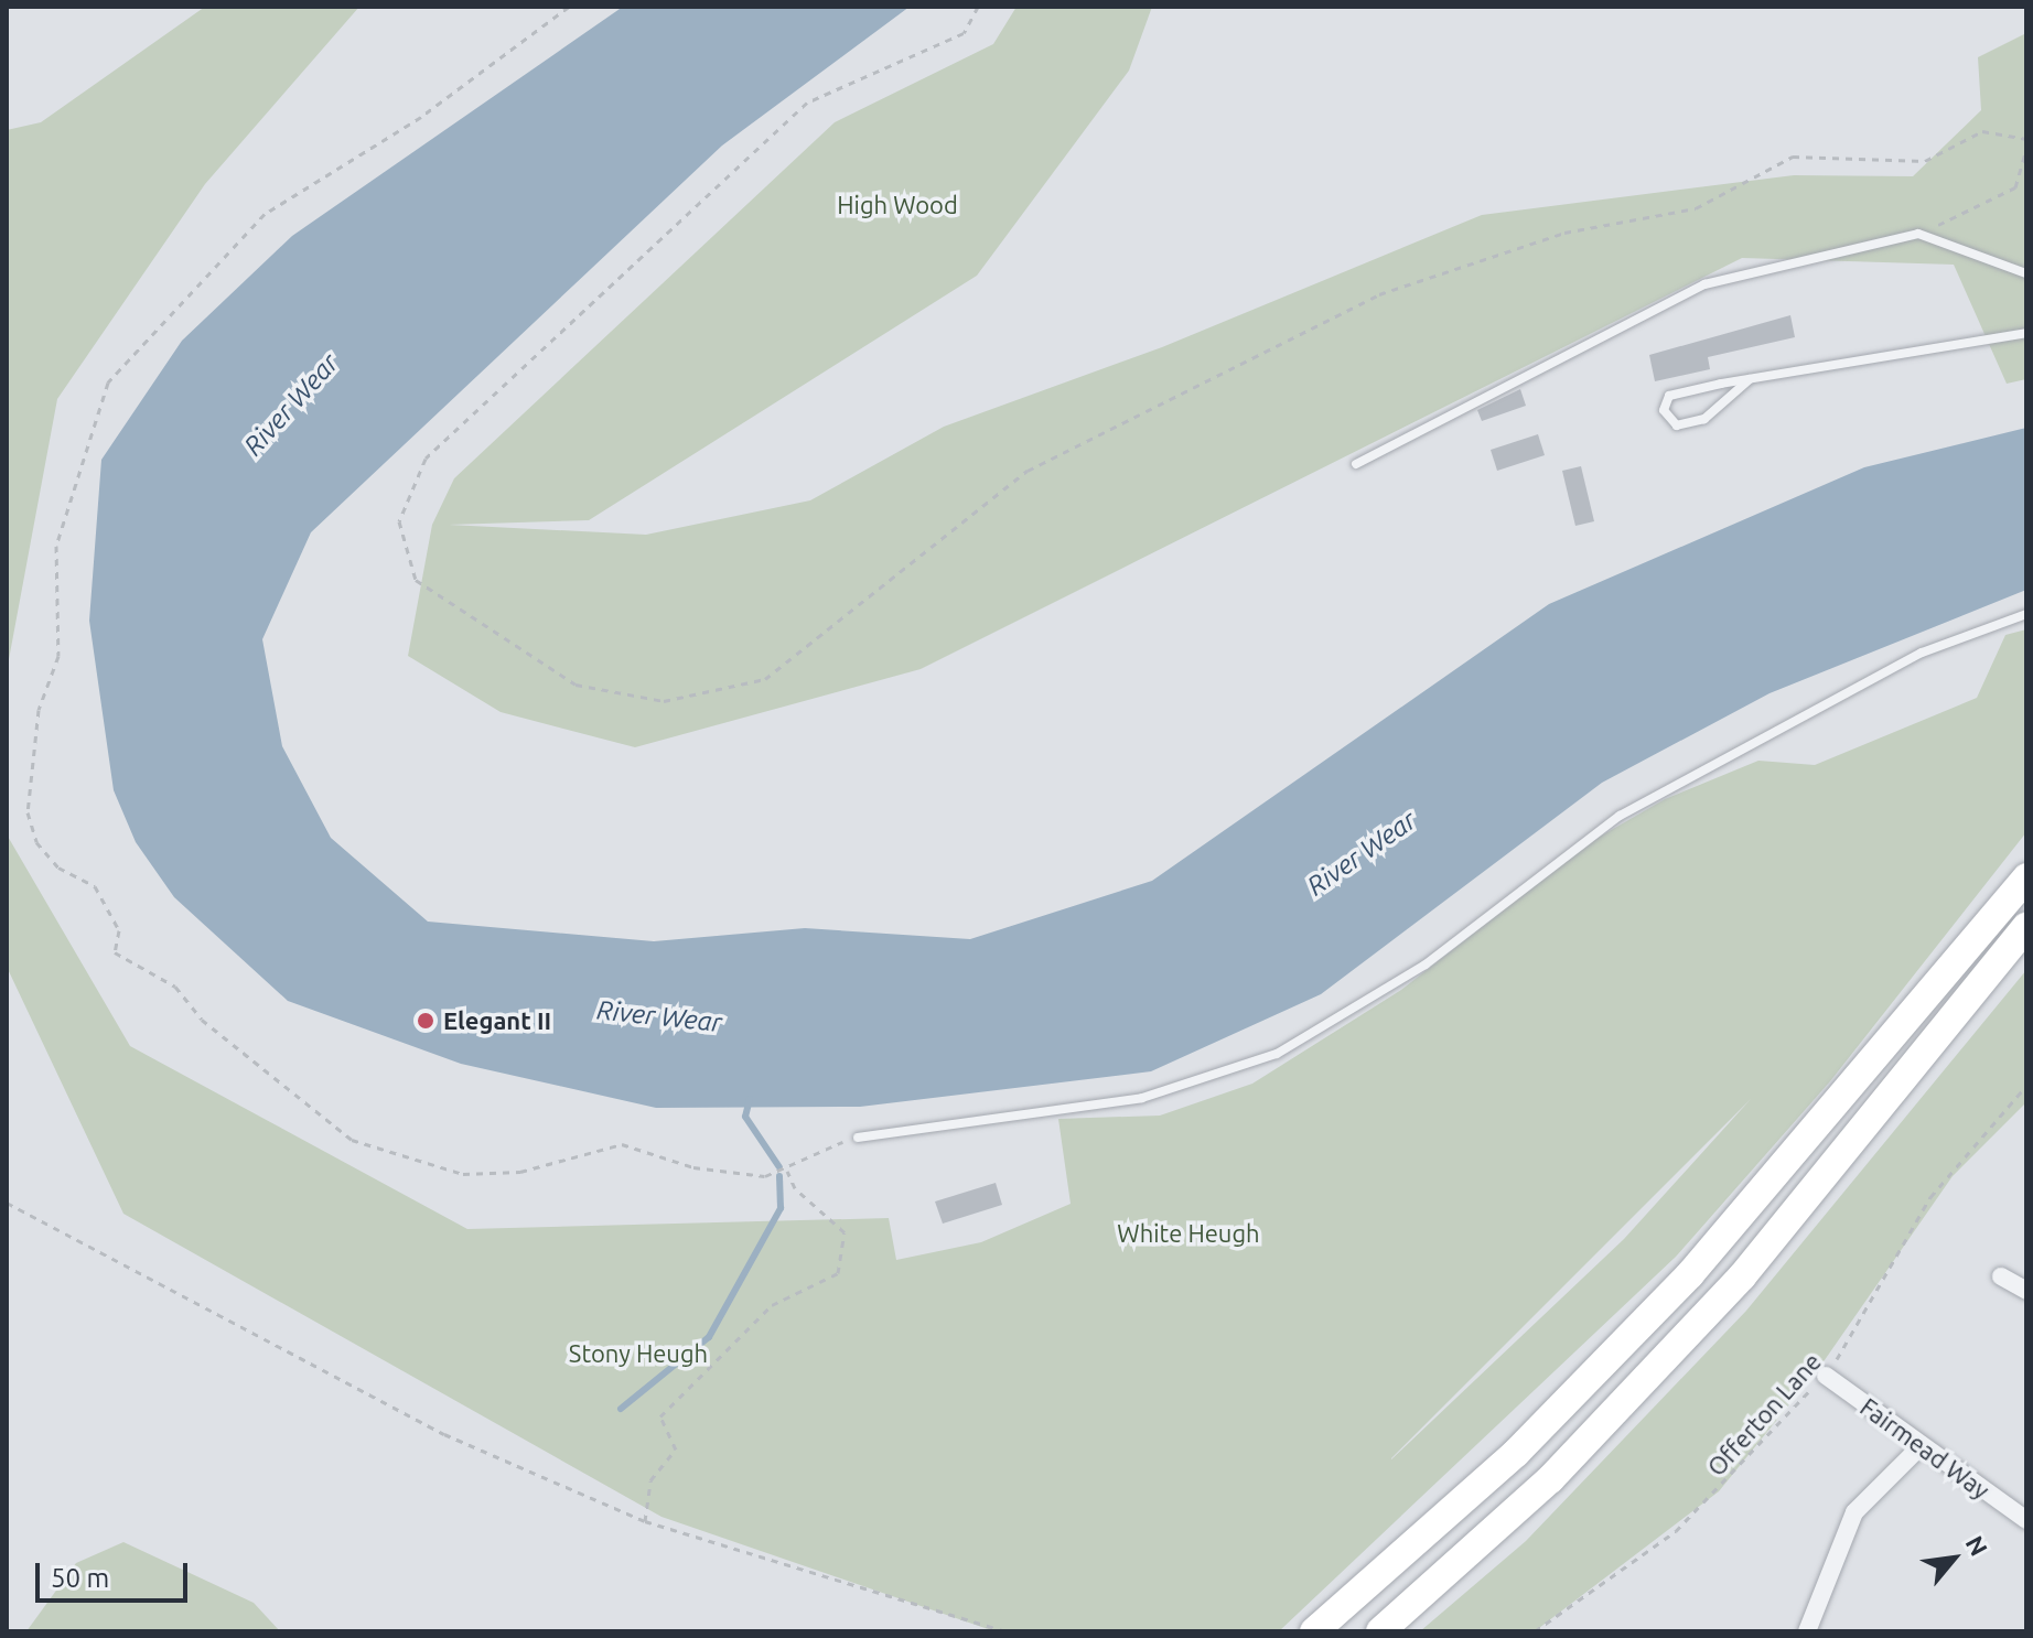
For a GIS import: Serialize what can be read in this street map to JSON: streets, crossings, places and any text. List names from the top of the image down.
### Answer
{
  "streets": {
    "street": ["Fairmead Way"],
    "path": ["Offerton Lane"]
  },
  "crossings": [
    ["Offerton Lane", "Fairmead Way"]
  ],
  "water": ["River Wear"],
  "parks": ["High Wood", "White Heugh", "Stony Heugh"],
  "places": ["Elegant II"],
  "scale_bar": "50 m",
  "north": "top right"
}
